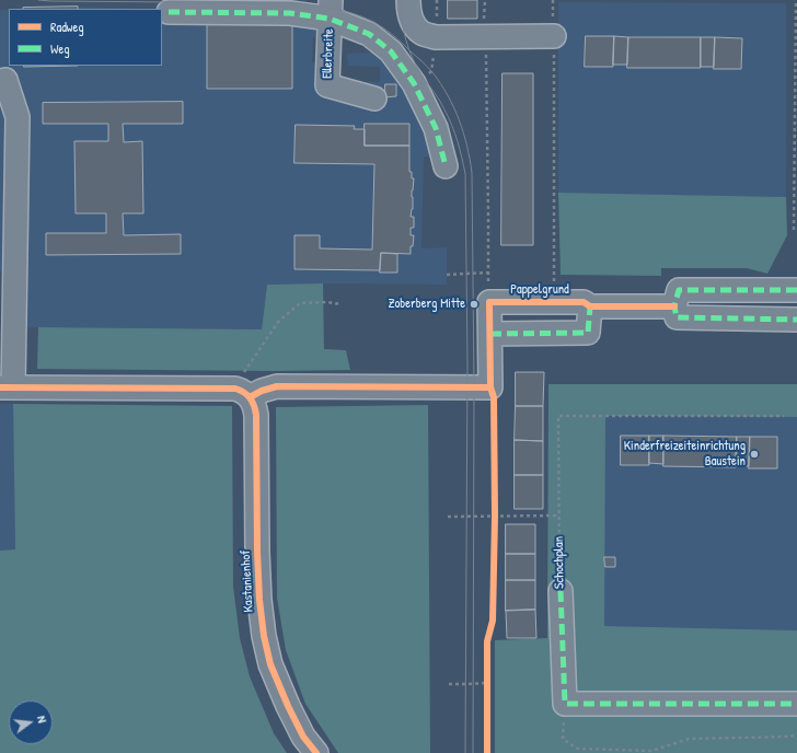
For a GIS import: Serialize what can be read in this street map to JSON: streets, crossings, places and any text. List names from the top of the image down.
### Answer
{
  "streets": {
    "street": [
      "Ellerbreite",
      "Pappelgrund",
      "Schochplan",
      "Kastanienhof"
    ]
  },
  "places": ["Zoberberg Mitte", "Kinderfreizeiteinrichtung Baustein"],
  "legend": ["Radweg", "Weg"],
  "north": "right"
}
